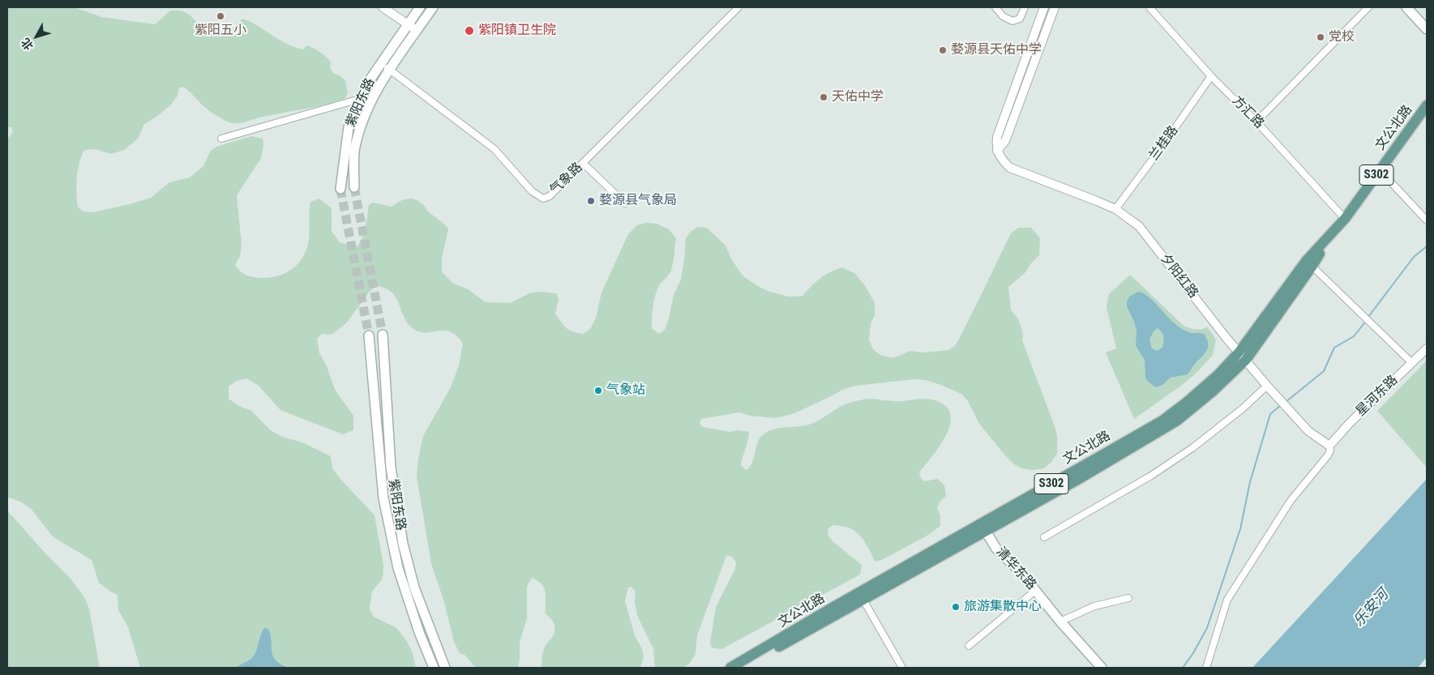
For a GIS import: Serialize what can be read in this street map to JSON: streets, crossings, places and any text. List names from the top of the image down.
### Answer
{
  "streets": {
    "main road": [
      "紫阳东路",
      "文公北路",
      "S302",
      "清华东路"
    ],
    "street": [
      "方汇路",
      "兰桂路",
      "气象路",
      "夕阳红路",
      "星河东路"
    ]
  },
  "crossings": [
    ["紫阳东路", "气象路"],
    ["方汇路", "文公北路"],
    ["方汇路", "兰桂路"],
    ["文公北路", "夕阳红路"],
    ["文公北路", "清华东路"],
    ["兰桂路", "夕阳红路"],
    ["夕阳红路", "星河东路"]
  ],
  "water": ["乐安河"],
  "places": [
    "紫阳五小",
    "紫阳镇卫生院",
    "党校",
    "婺源县天佑中学",
    "天佑中学",
    "婺源县气象局",
    "气象站",
    "旅游集散中心"
  ],
  "north": "bottom left"
}
